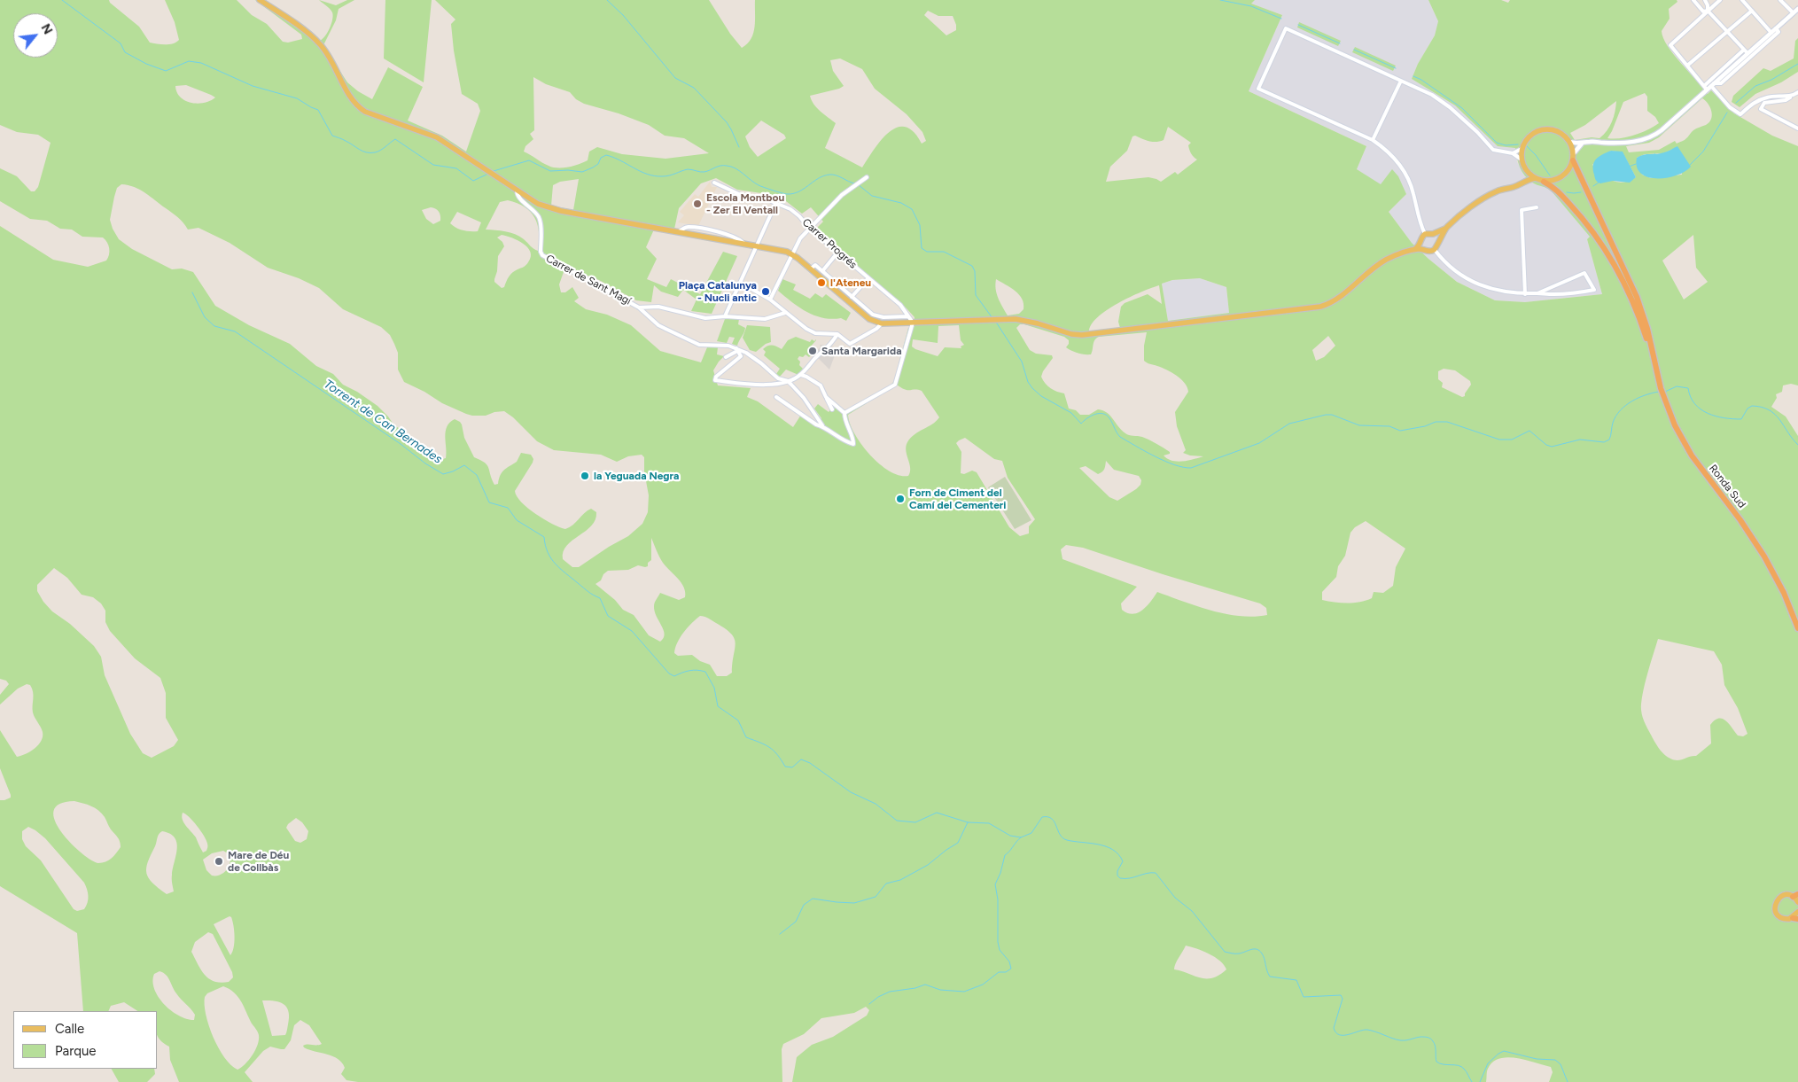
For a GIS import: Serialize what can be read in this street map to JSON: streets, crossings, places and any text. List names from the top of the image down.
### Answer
{
  "streets": {
    "highway": ["Ronda Sud"],
    "street": ["Carrer Progrés", "Carrer de Sant Magí"]
  },
  "water": ["Torrent de Can Bernades"],
  "places": [
    "Escola Montbou - Zer El Ventall",
    "l'Ateneu",
    "Plaça Catalunya - Nucli antic",
    "Santa Margarida",
    "la Yeguada Negra",
    "Forn de Ciment del Camí del Cementeri",
    "Mare de Déu de Collbàs"
  ],
  "legend": ["Calle", "Parque"],
  "north": "top right"
}
